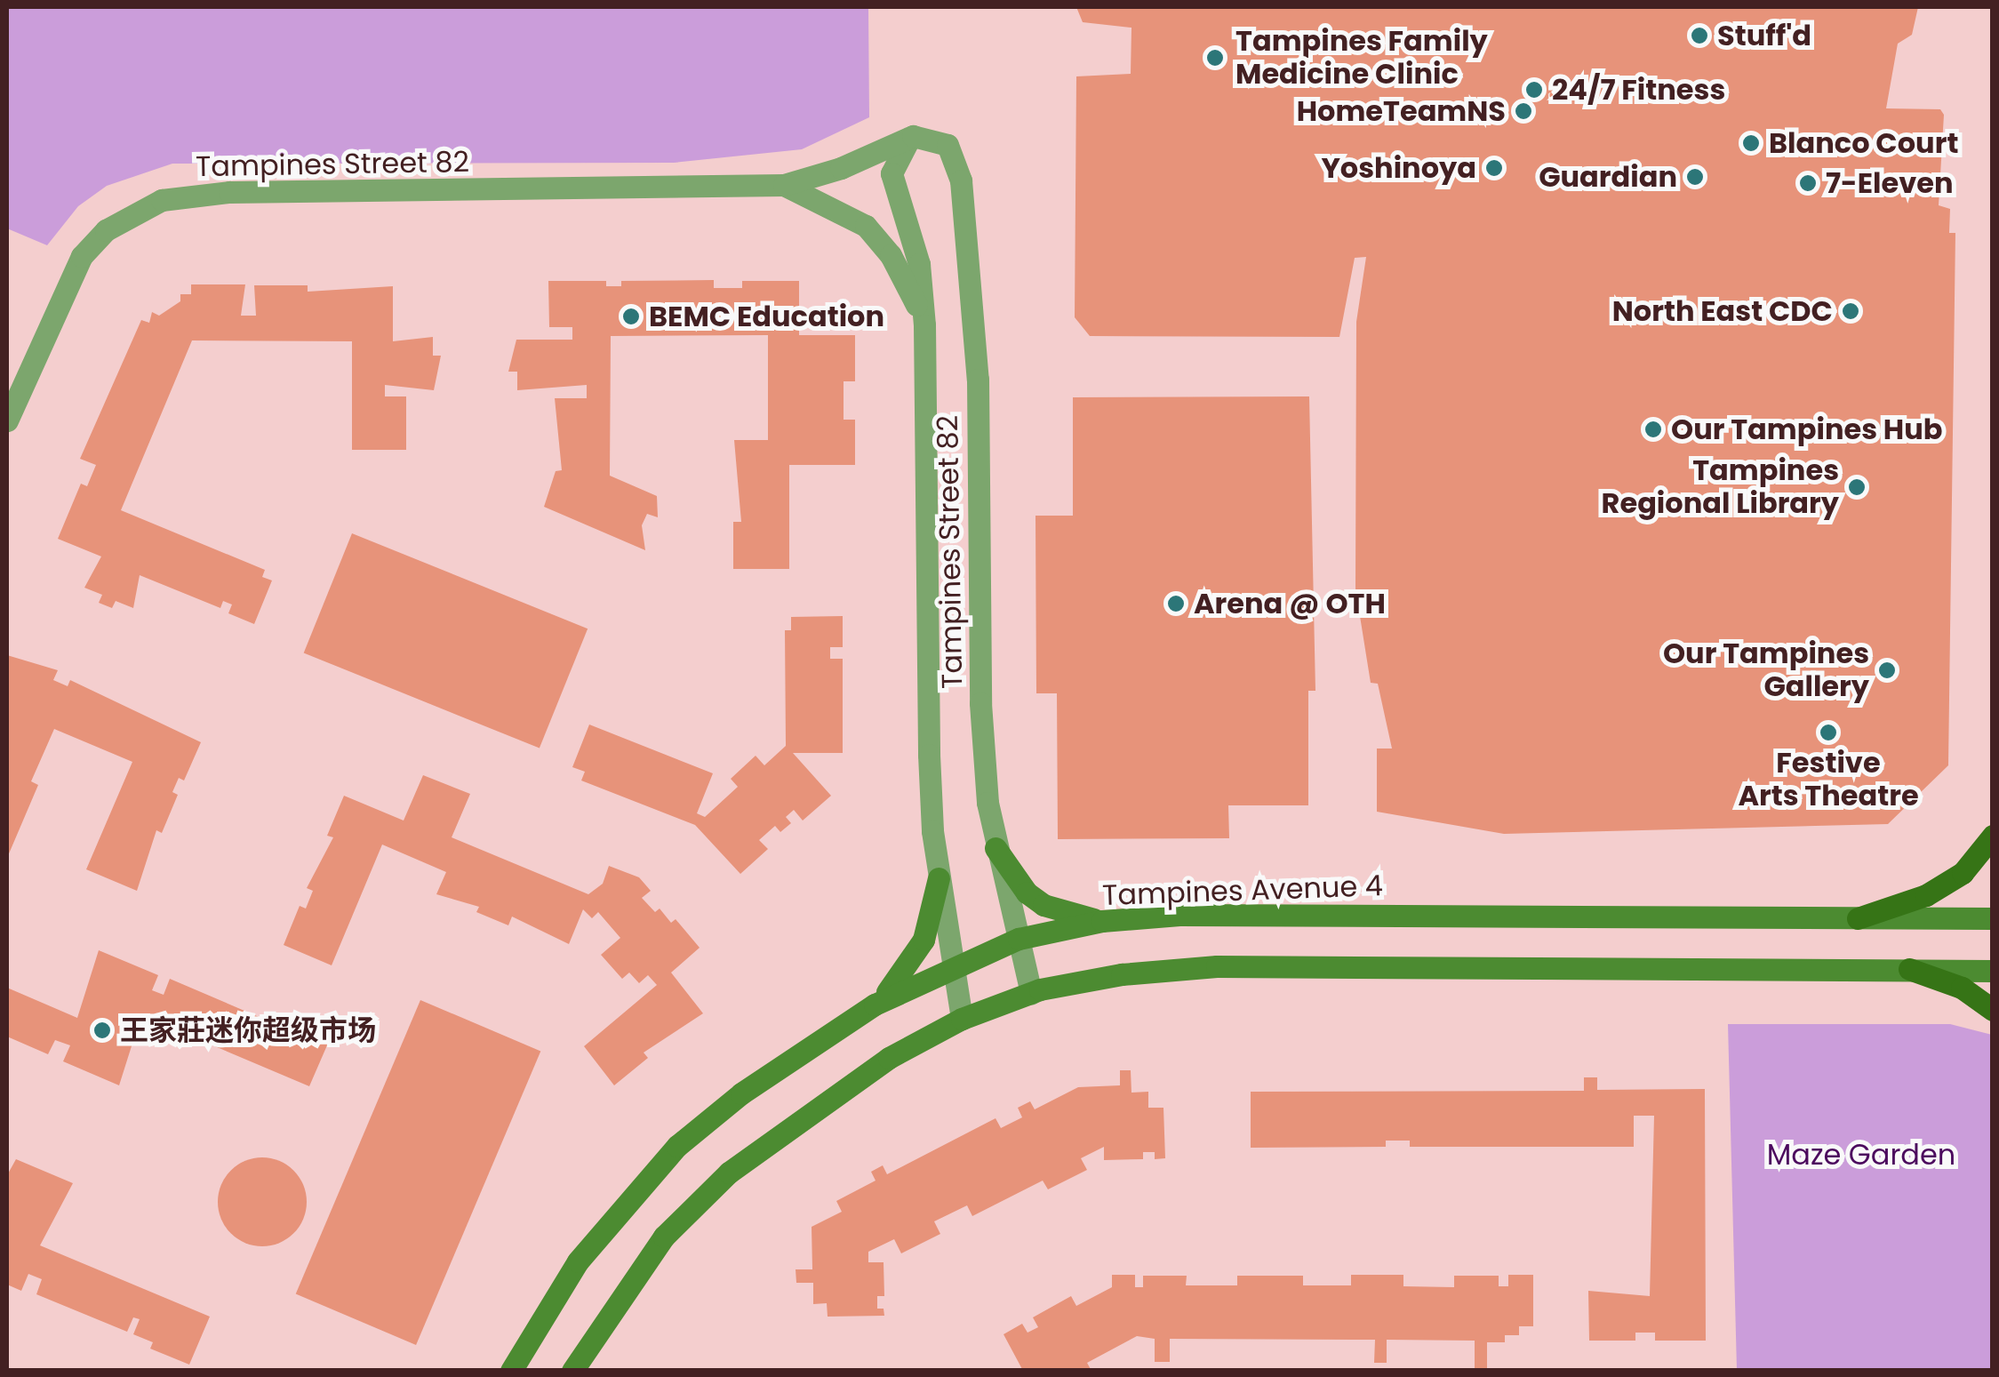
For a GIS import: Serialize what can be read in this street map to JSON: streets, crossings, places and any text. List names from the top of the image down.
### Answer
{
  "streets": {
    "main road": ["Tampines Avenue 4"],
    "street": ["Tampines Street 82"]
  },
  "crossings": [
    ["Tampines Street 82", "Tampines Avenue 4"]
  ],
  "parks": ["Maze Garden"],
  "places": [
    "Stuff'd",
    "Tampines Family Medicine Clinic",
    "24/7 Fitness",
    "HomeTeamNS",
    "Blanco Court",
    "Yoshinoya",
    "Guardian",
    "7-Eleven",
    "North East CDC",
    "BEMC Education",
    "Our Tampines Hub",
    "Tampines Regional Library",
    "Arena @ OTH",
    "Our Tampines Gallery",
    "Festive Arts Theatre",
    "王家莊迷你超级市场"
  ]
}
